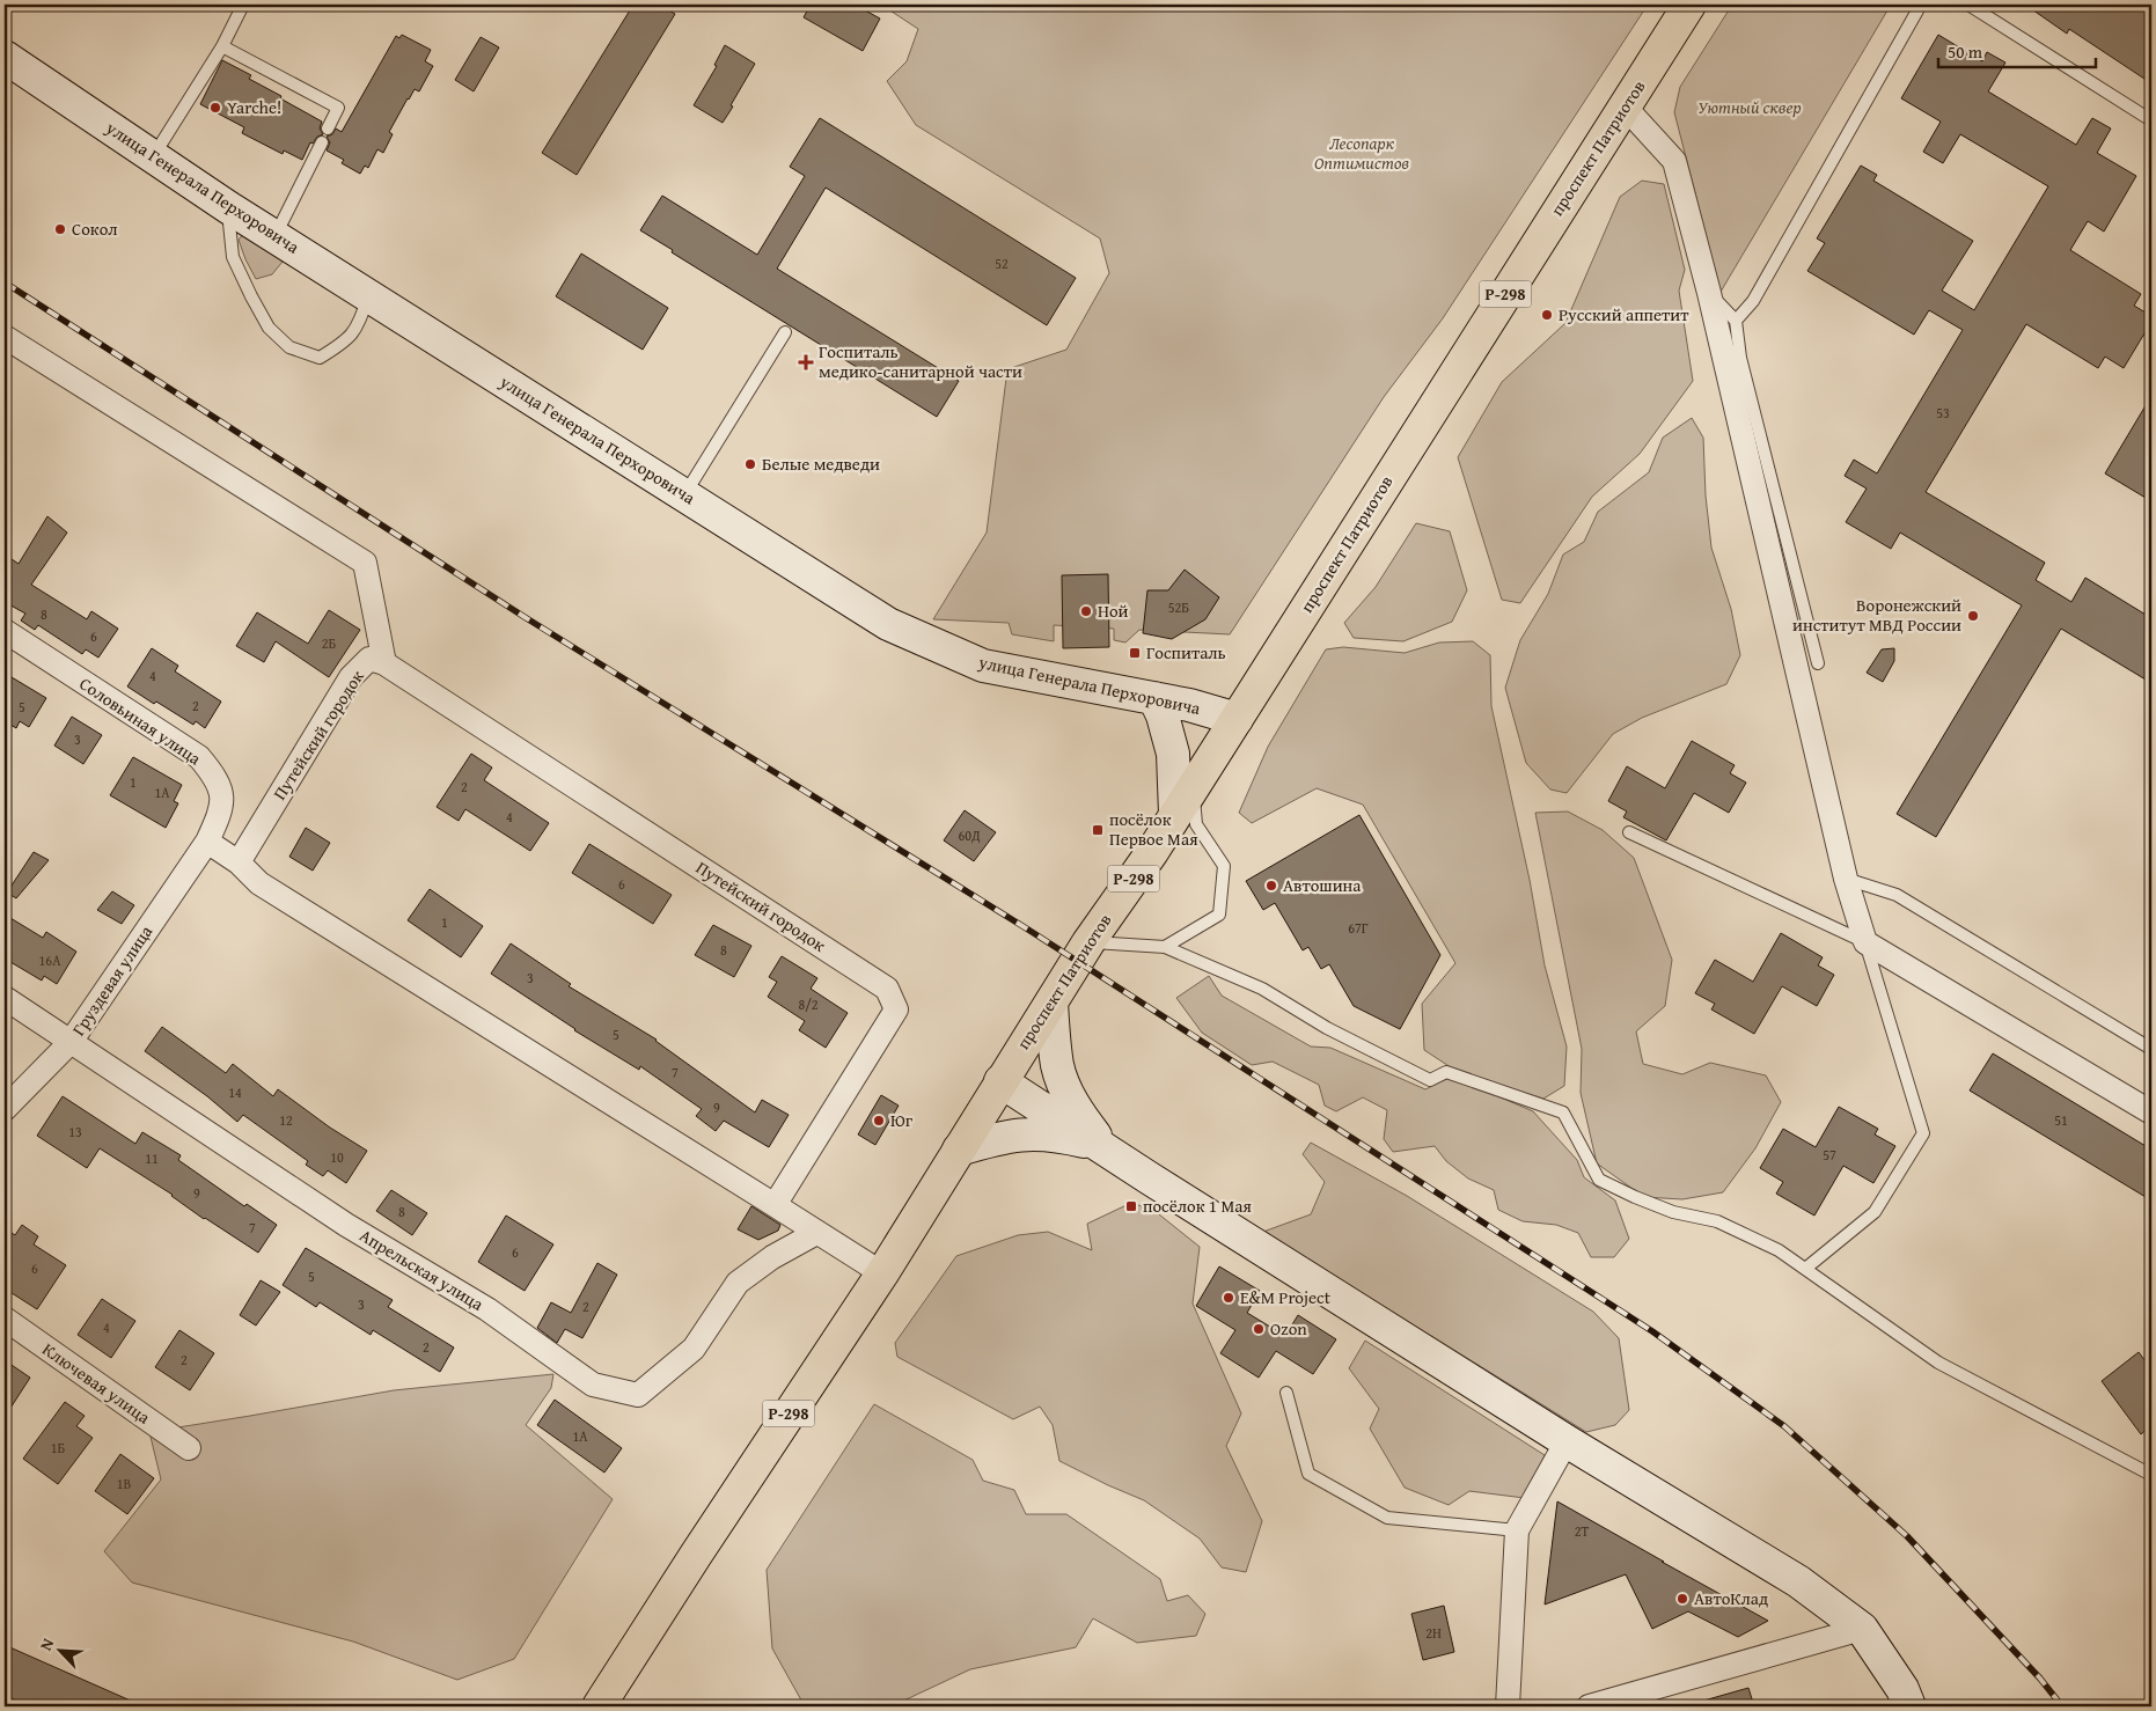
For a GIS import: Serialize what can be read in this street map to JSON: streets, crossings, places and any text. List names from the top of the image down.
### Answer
{
  "streets": {
    "highway": ["проспект Патриотов", "Р-298"],
    "street": [
      "улица Генерала Перхоровича",
      "Соловьиная улица",
      "Путейский городок",
      "Груздевая улица",
      "Апрельская улица",
      "Ключевая улица"
    ]
  },
  "crossings": [
    ["проспект Патриотов", "улица Генерала Перхоровича"],
    ["проспект Патриотов", "Р-298"],
    ["Соловьиная улица", "Груздевая улица"],
    ["Груздевая улица", "Апрельская улица"]
  ],
  "parks": ["Уютный сквер", "Лесопарк Оптимистов"],
  "places": {
    "other": [
      "Yarche!",
      "Сокол",
      "Русский аппетит",
      "Белые медведи",
      "Ной",
      "Воронежский институт МВД России",
      "Автошина",
      "Юг",
      "E&M Project",
      "Ozon",
      "АвтоКлад"
    ],
    "health": ["Госпиталь медико-санитарной части"],
    "transit": ["Госпиталь", "посёлок Первое Мая", "посёлок 1 Мая"]
  },
  "house_numbers": [
    "52",
    "53",
    "52Б",
    "8",
    "6",
    "2Б",
    "4",
    "2",
    "5",
    "3",
    "1",
    "2",
    "1А",
    "4",
    "60Д",
    "6",
    "1",
    "67Г",
    "8",
    "16А",
    "3",
    "8/2",
    "5",
    "7",
    "14",
    "9",
    "12",
    "51",
    "13",
    "57",
    "10",
    "11",
    "9",
    "8",
    "7",
    "6",
    "6",
    "5",
    "3",
    "2",
    "4",
    "2",
    "2",
    "1А",
    "1Б",
    "1В",
    "2Т",
    "2Н"
  ],
  "scale_bar": "50 m",
  "north": "top left"
}
